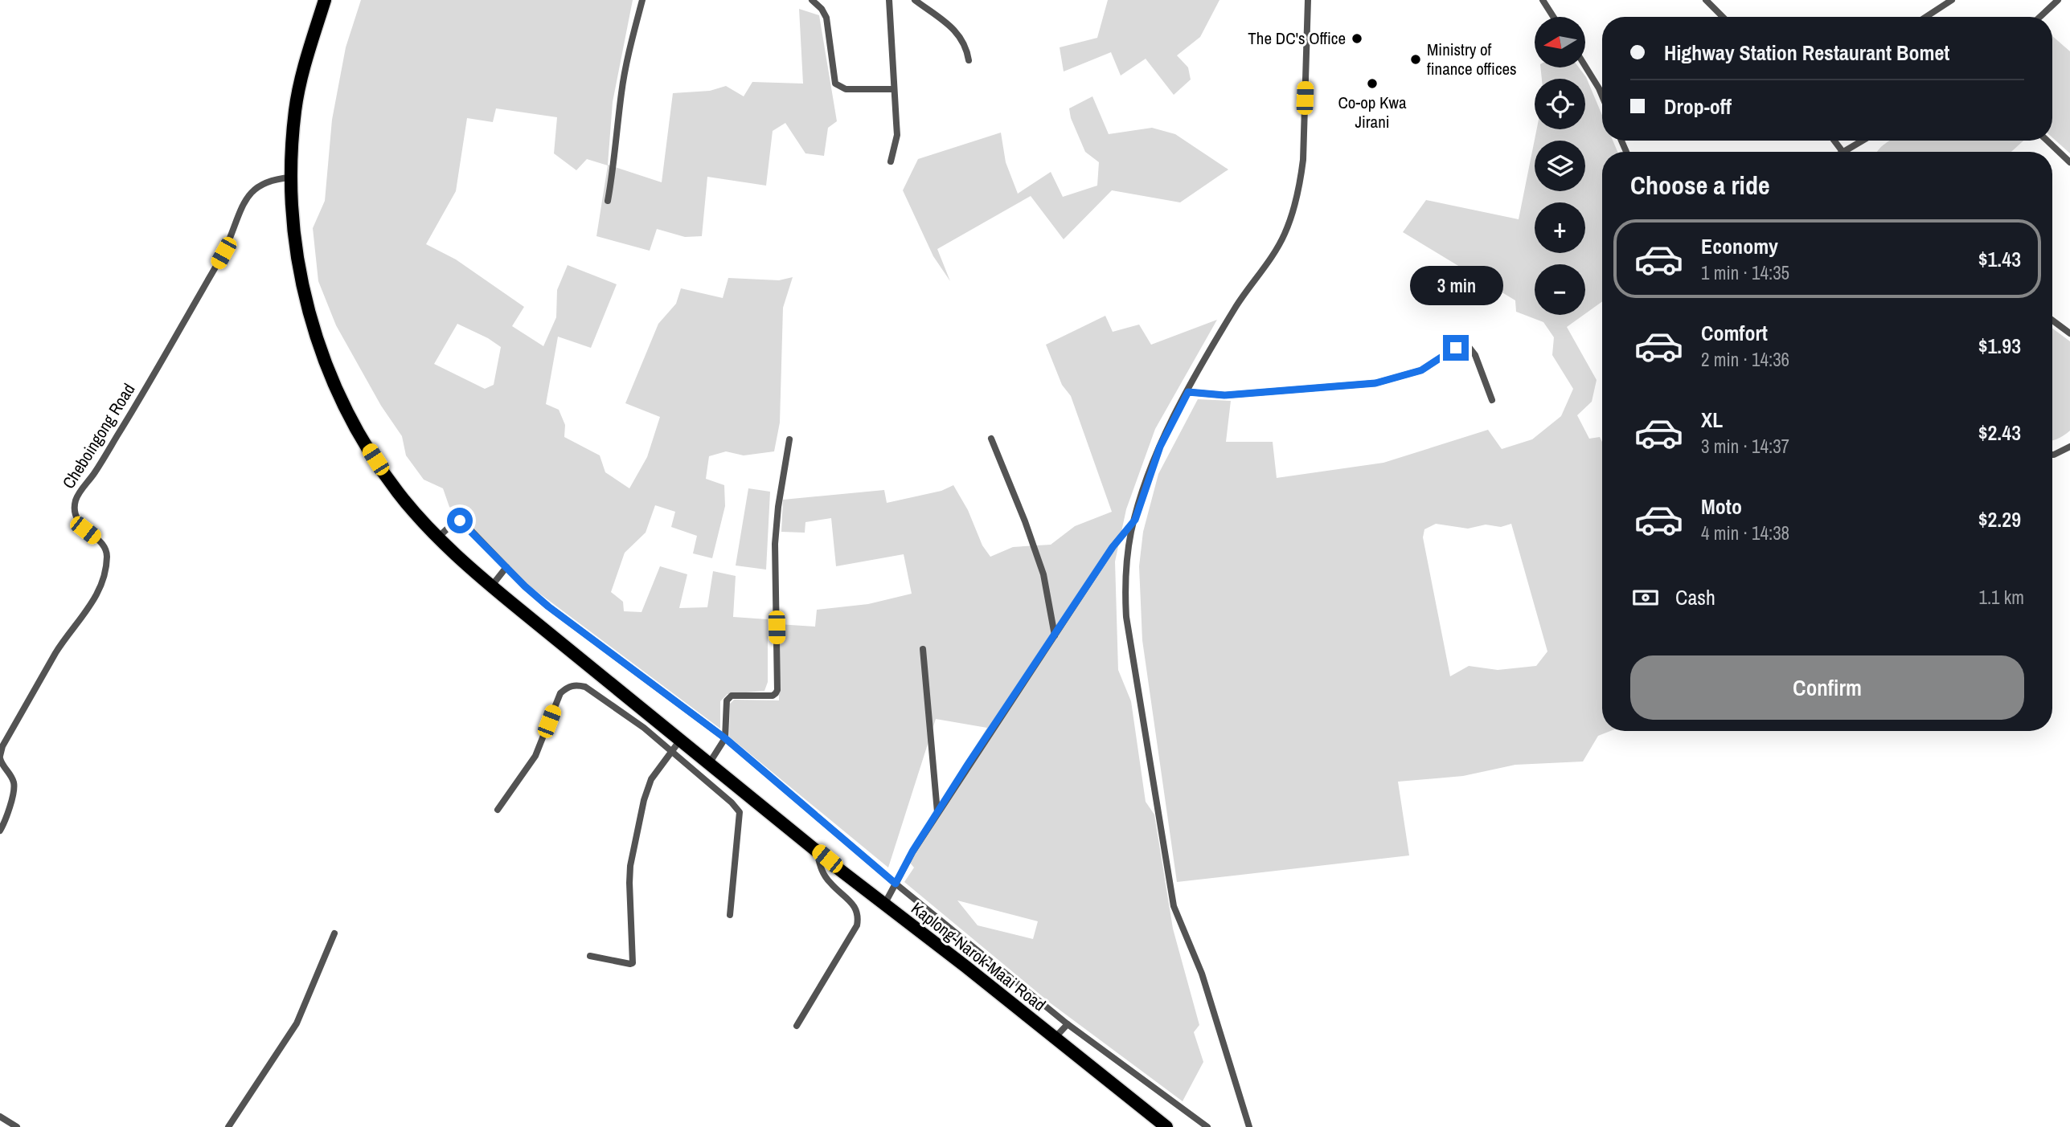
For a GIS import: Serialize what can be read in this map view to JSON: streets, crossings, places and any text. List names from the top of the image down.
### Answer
{
  "streets": {
    "highway": ["Kaplong-Narok-Maai Road"],
    "street": ["Cheboingong Road"]
  },
  "crossings": [
    ["Cheboingong Road", "Kaplong-Narok-Maai Road"]
  ],
  "places": ["The DC's Office", "Ministry of finance offices", "Co-op Kwa Jirani"],
  "north": "left",
  "page": {
    "map_buttons": ["+", "−"],
    "banner": ["Highway Station Restaurant Bomet", "Drop-off"],
    "heading": "Choose a ride",
    "list": [
      {
        "name": "Economy",
        "note": "1 min · 14:35",
        "value": "$1.43"
      },
      {
        "name": "Comfort",
        "note": "2 min · 14:36",
        "value": "$1.93"
      },
      {
        "name": "XL",
        "note": "3 min · 14:37",
        "value": "$2.43"
      },
      {
        "name": "Moto",
        "note": "4 min · 14:38",
        "value": "$2.29"
      }
    ],
    "bubble": "3 min",
    "pay": ["Cash", "1.1 km"],
    "buttons": "Confirm"
  }
}
